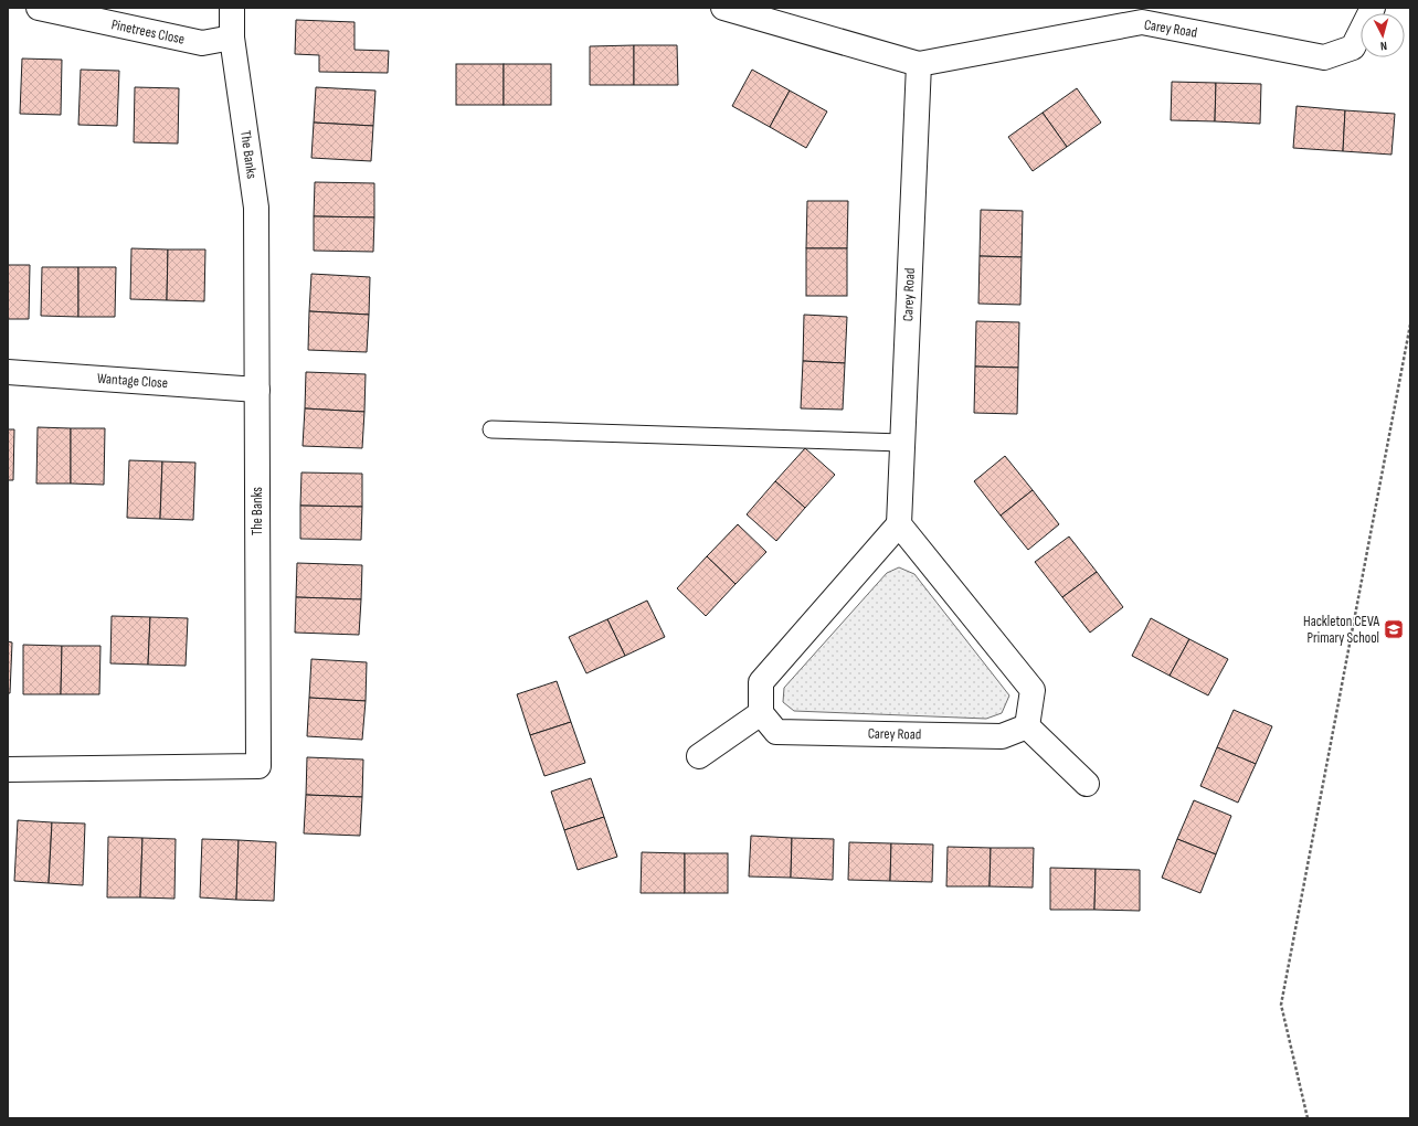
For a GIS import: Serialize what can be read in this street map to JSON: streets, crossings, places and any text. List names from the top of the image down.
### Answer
{
  "streets": {
    "street": [
      "Carey Road",
      "Pinetrees Close",
      "The Banks",
      "Wantage Close"
    ]
  },
  "crossings": [
    ["Pinetrees Close", "The Banks"],
    ["The Banks", "Wantage Close"]
  ],
  "places": {
    "school or university": ["Hackleton CEVA Primary School"]
  },
  "north": "bottom"
}
